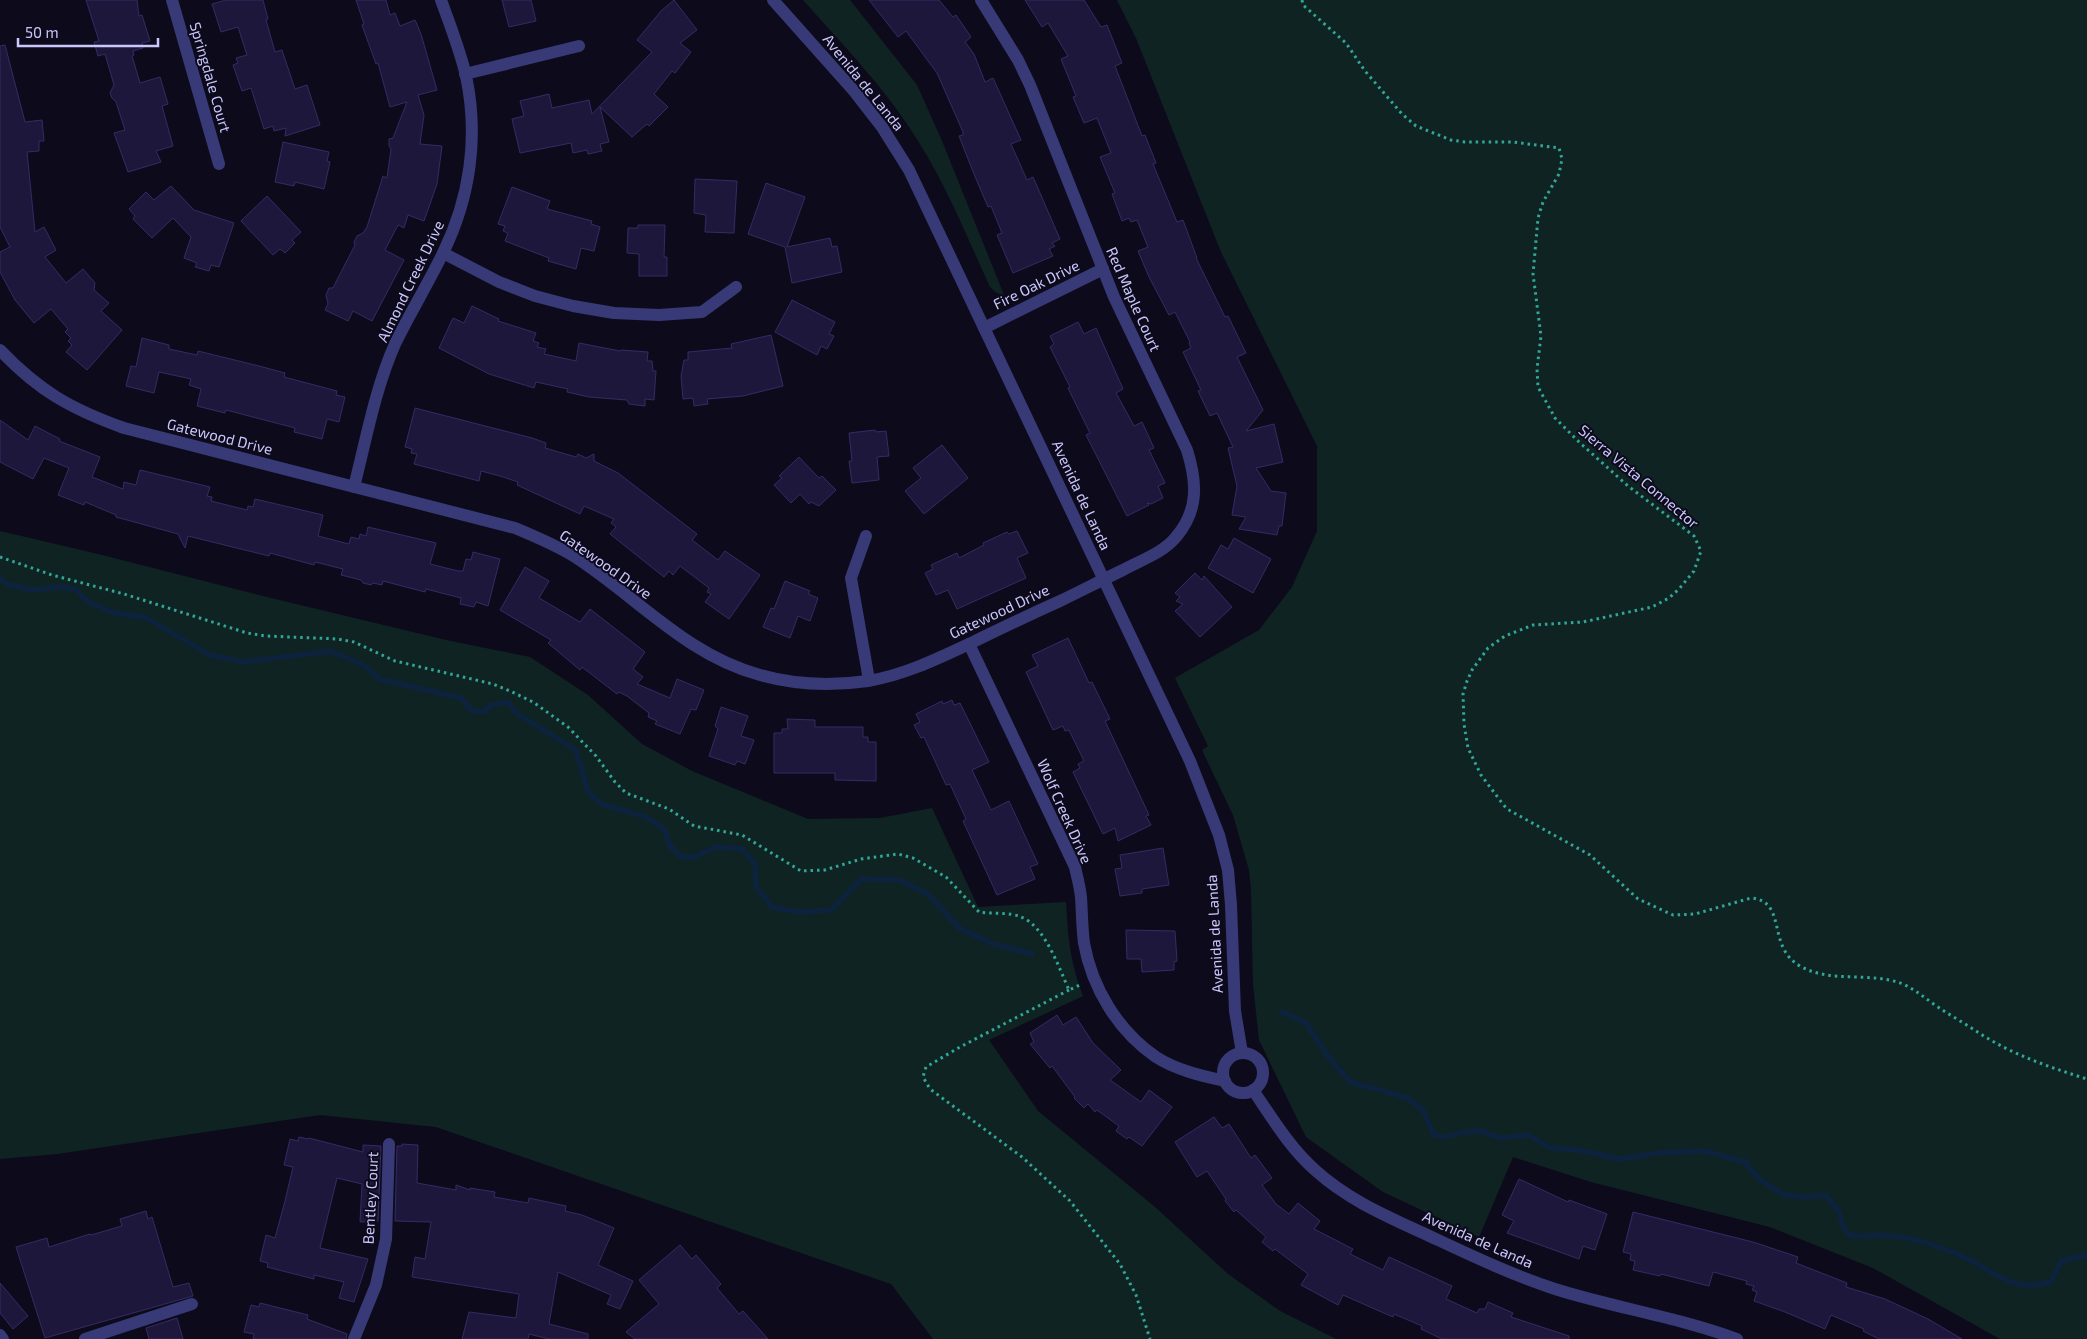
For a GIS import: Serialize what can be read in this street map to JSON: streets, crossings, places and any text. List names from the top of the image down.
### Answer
{
  "streets": {
    "street": [
      "Springdale Court",
      "Avenida de Landa",
      "Almond Creek Drive",
      "Fire Oak Drive",
      "Red Maple Court",
      "Gatewood Drive",
      "Wolf Creek Drive",
      "Bentley Court"
    ],
    "path": ["Sierra Vista Connector"]
  },
  "crossings": [
    ["Avenida de Landa", "Fire Oak Drive"],
    ["Avenida de Landa", "Red Maple Court"],
    ["Avenida de Landa", "Gatewood Drive"],
    ["Avenida de Landa", "Wolf Creek Drive"],
    ["Almond Creek Drive", "Gatewood Drive"],
    ["Fire Oak Drive", "Red Maple Court"],
    ["Red Maple Court", "Gatewood Drive"],
    ["Gatewood Drive", "Wolf Creek Drive"]
  ],
  "scale_bar": "50 m"
}
